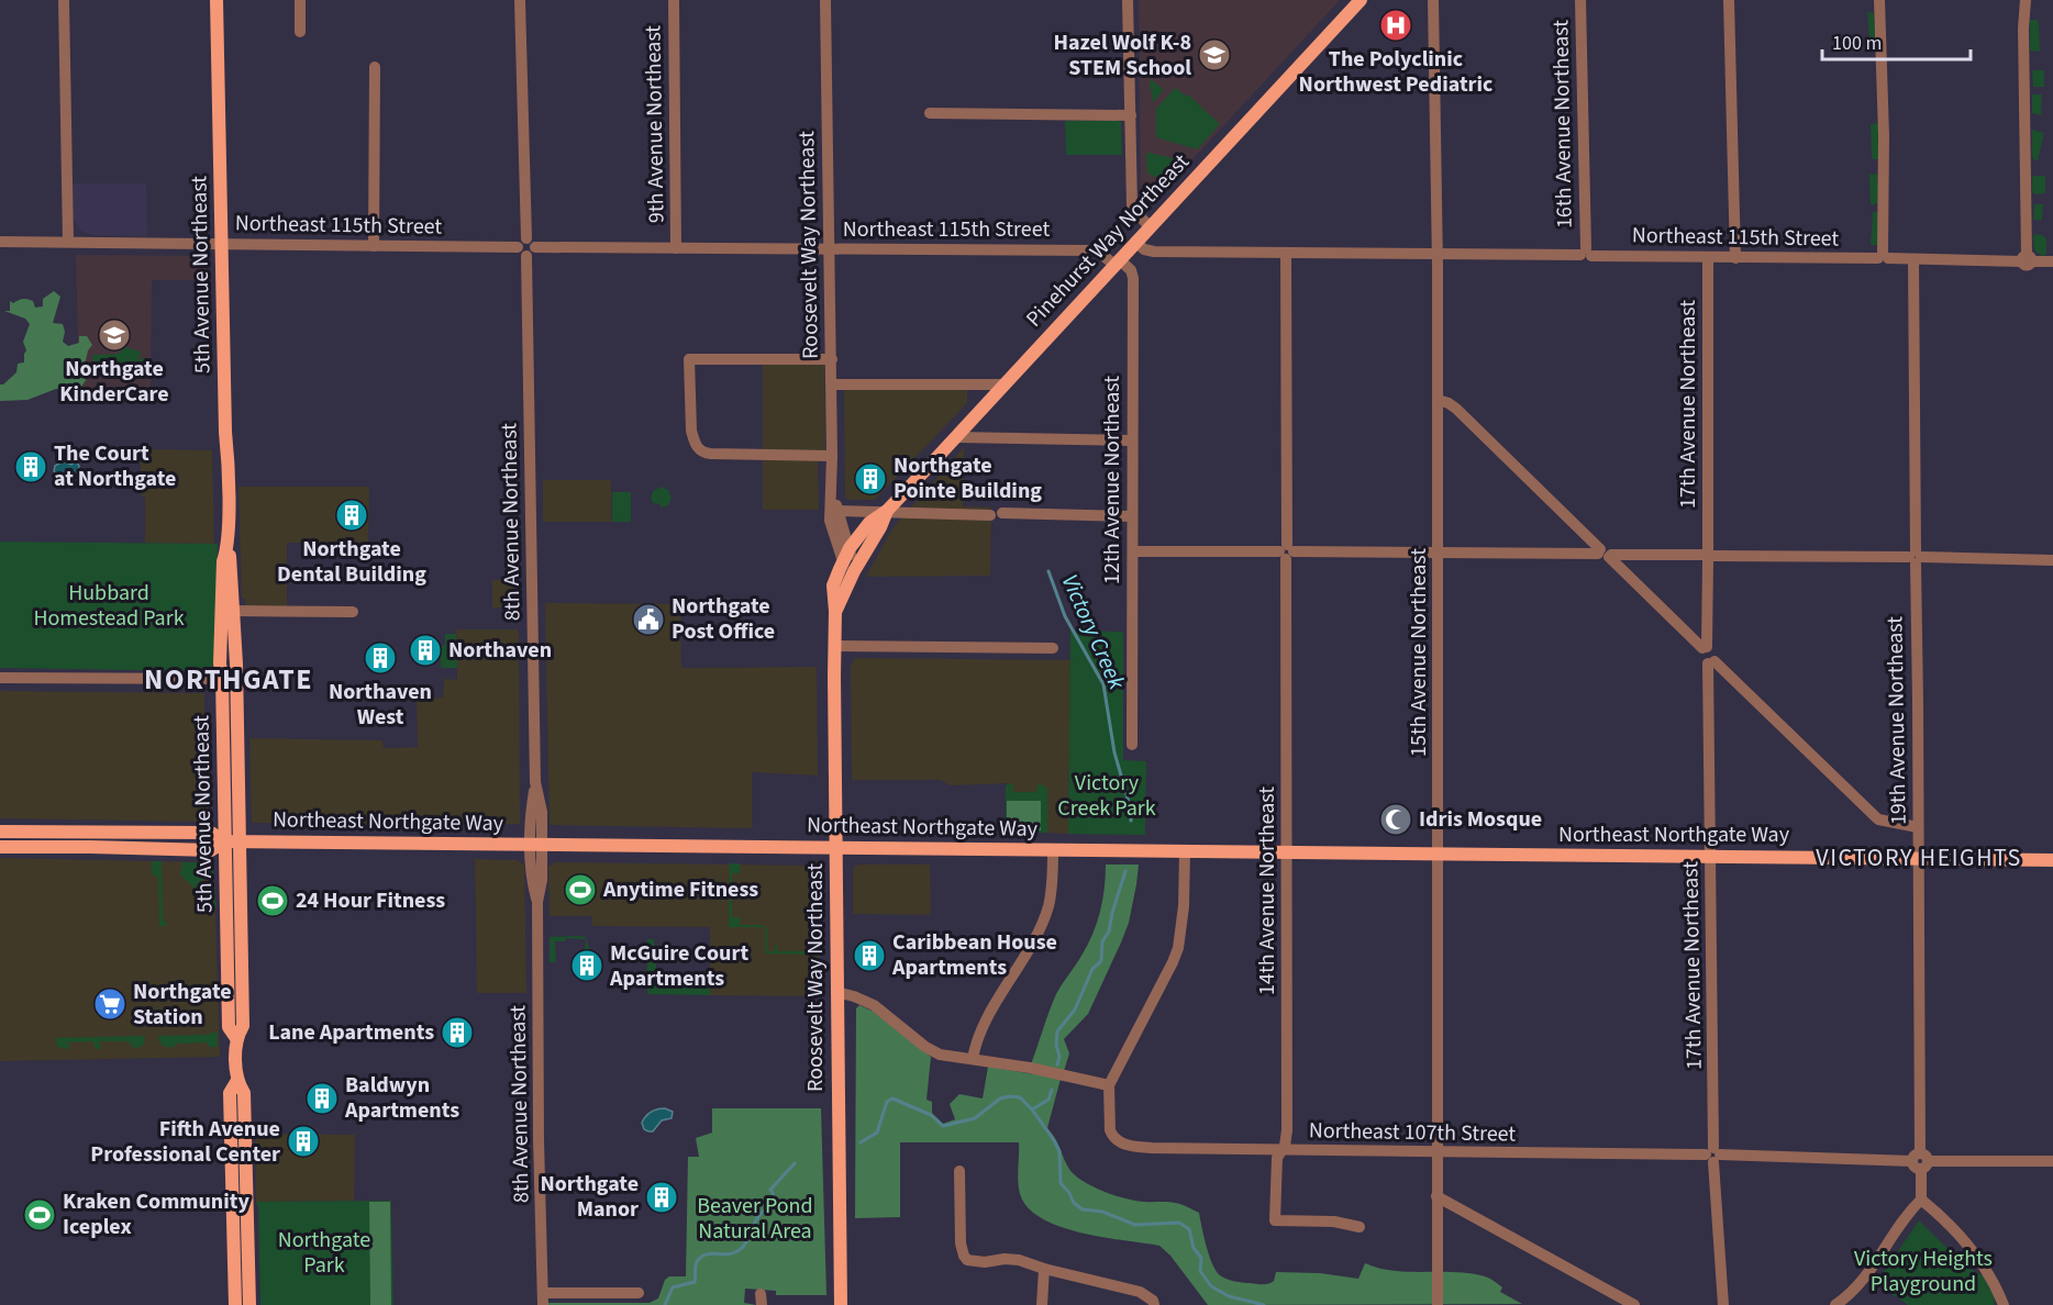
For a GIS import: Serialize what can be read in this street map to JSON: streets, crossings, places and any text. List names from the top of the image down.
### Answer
{
  "streets": {
    "main road": [
      "Pinehurst Way Northeast",
      "Roosevelt Way Northeast",
      "5th Avenue Northeast",
      "Northeast Northgate Way"
    ],
    "street": [
      "9th Avenue Northeast",
      "16th Avenue Northeast",
      "Northeast 115th Street",
      "17th Avenue Northeast",
      "12th Avenue Northeast",
      "8th Avenue Northeast",
      "15th Avenue Northeast",
      "19th Avenue Northeast",
      "14th Avenue Northeast",
      "Northeast 107th Street"
    ]
  },
  "crossings": [
    ["9th Avenue Northeast", "Northeast 115th Street"],
    ["16th Avenue Northeast", "Northeast 115th Street"],
    ["Northeast 115th Street", "Pinehurst Way Northeast"],
    ["Northeast 115th Street", "Roosevelt Way Northeast"],
    ["Northeast 115th Street", "5th Avenue Northeast"],
    ["Northeast 115th Street", "17th Avenue Northeast"],
    ["Northeast 115th Street", "12th Avenue Northeast"],
    ["Northeast 115th Street", "8th Avenue Northeast"],
    ["Northeast 115th Street", "15th Avenue Northeast"],
    ["Northeast 115th Street", "19th Avenue Northeast"],
    ["Northeast 115th Street", "14th Avenue Northeast"],
    ["Pinehurst Way Northeast", "Roosevelt Way Northeast"],
    ["Pinehurst Way Northeast", "12th Avenue Northeast"],
    ["Roosevelt Way Northeast", "Northeast Northgate Way"],
    ["5th Avenue Northeast", "Northeast Northgate Way"],
    ["17th Avenue Northeast", "Northeast Northgate Way"],
    ["17th Avenue Northeast", "Northeast 107th Street"],
    ["8th Avenue Northeast", "Northeast Northgate Way"],
    ["15th Avenue Northeast", "Northeast Northgate Way"],
    ["15th Avenue Northeast", "Northeast 107th Street"],
    ["19th Avenue Northeast", "Northeast Northgate Way"],
    ["19th Avenue Northeast", "Northeast 107th Street"],
    ["Northeast Northgate Way", "14th Avenue Northeast"],
    ["14th Avenue Northeast", "Northeast 107th Street"]
  ],
  "districts": ["NORTHGATE", "VICTORY HEIGHTS"],
  "water": ["Victory Creek"],
  "parks": [
    "Hubbard Homestead Park",
    "Victory Creek Park",
    "Beaver Pond Natural Area",
    "Northgate Park",
    "Victory Heights Playground"
  ],
  "places": {
    "hospital": ["The Polyclinic Northwest Pediatric"],
    "school or university": ["Hazel Wolf K-8 STEM School", "Northgate KinderCare"],
    "building": [
      "The Court at Northgate",
      "Northgate Pointe Building",
      "Northgate Dental Building",
      "Northaven",
      "Northaven West",
      "Caribbean House Apartments",
      "McGuire Court Apartments",
      "Lane Apartments",
      "Baldwyn Apartments",
      "Fifth Avenue Professional Center",
      "Northgate Manor"
    ],
    "public building": ["Northgate Post Office"],
    "mosque": ["Idris Mosque"],
    "sports": ["Anytime Fitness", "24 Hour Fitness", "Kraken Community Iceplex"],
    "supermarket": ["Northgate Station"]
  },
  "scale_bar": "100 m"
}
